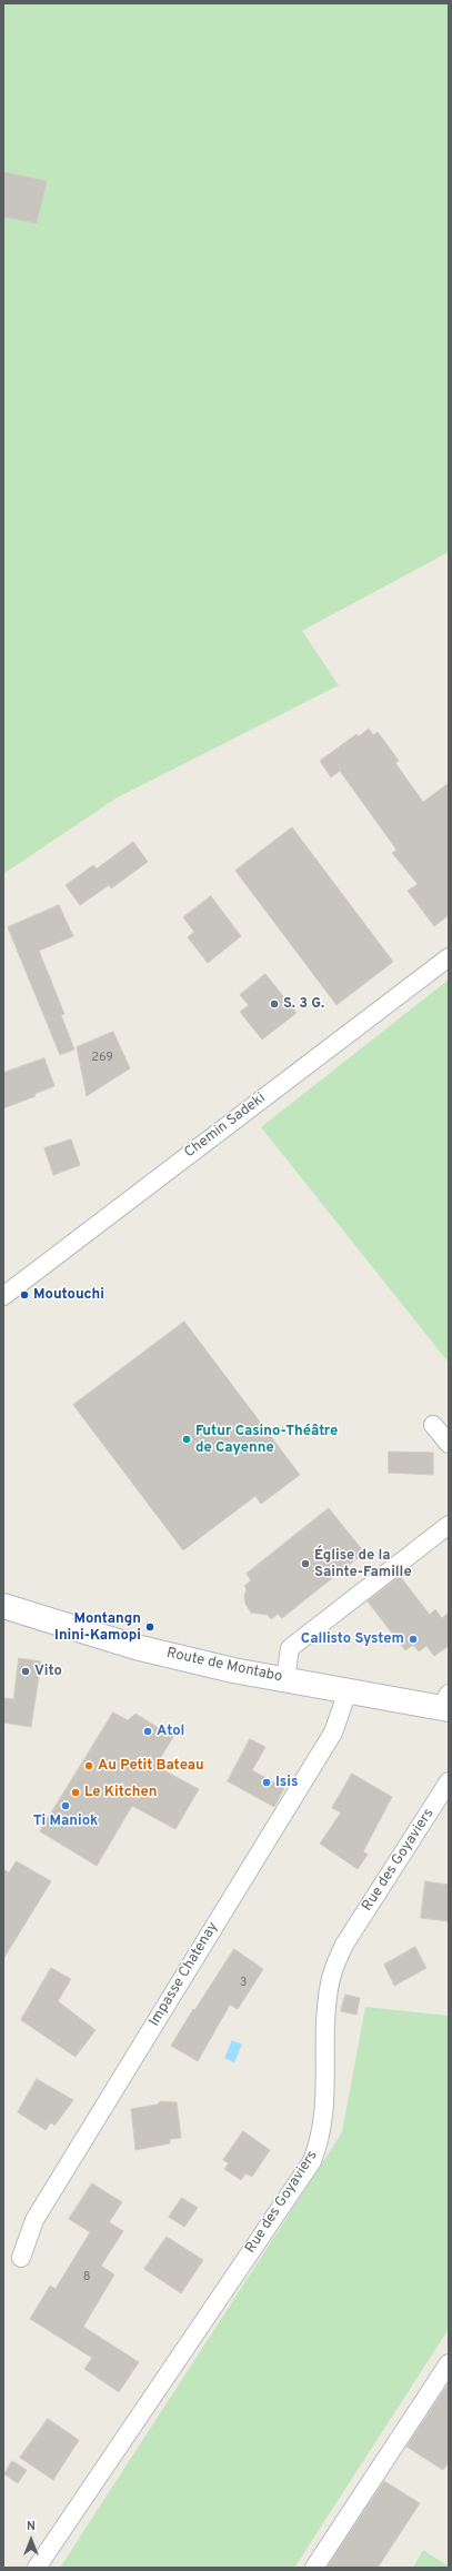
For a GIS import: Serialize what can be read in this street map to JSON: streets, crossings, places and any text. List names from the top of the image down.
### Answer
{
  "streets": {
    "main road": ["Route de Montabo"],
    "street": ["Chemin Sadeki", "Rue des Goyaviers", "Impasse Chatenay"]
  },
  "crossings": [
    ["Route de Montabo", "Impasse Chatenay"]
  ],
  "places": [
    "S. 3 G.",
    "Moutouchi",
    "Futur Casino-Théâtre de Cayenne",
    "Église de la Sainte-Famille",
    "Montangn Inini-Kamopi",
    "Callisto System",
    "Vito",
    "Atol",
    "Au Petit Bateau",
    "Isis",
    "Le Kitchen",
    "Ti Maniok"
  ],
  "house_numbers": ["269", "3", "8"],
  "north": "top"
}
